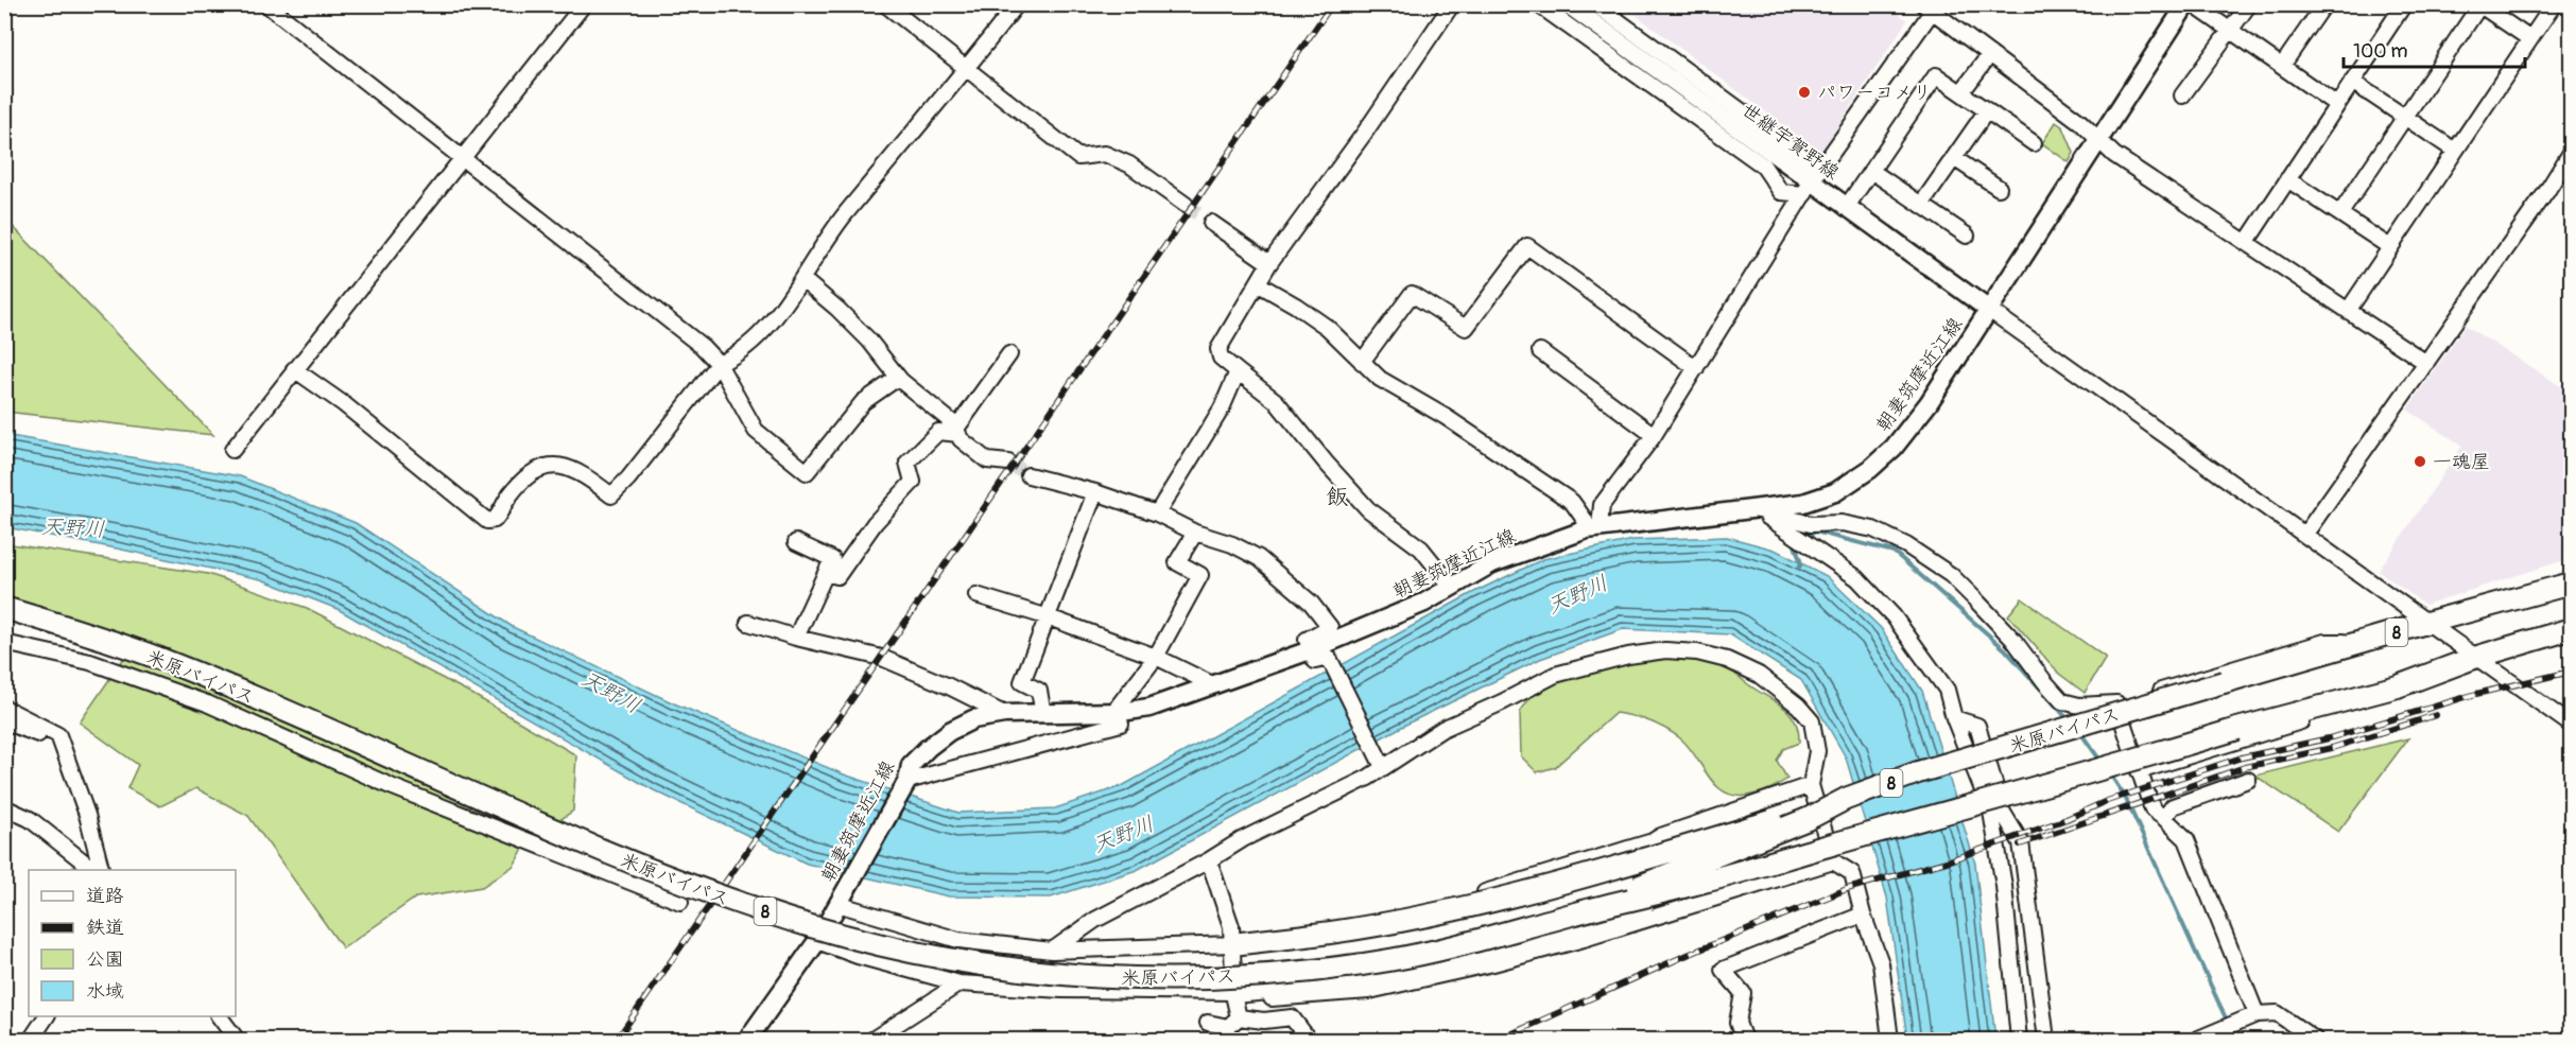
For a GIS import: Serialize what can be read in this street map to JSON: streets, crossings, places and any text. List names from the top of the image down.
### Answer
{
  "streets": {
    "highway": ["8", "米原バイパス"],
    "main road": ["世継宇賀野線", "朝妻筑摩近江線"]
  },
  "crossings": [
    ["世継宇賀野線", "朝妻筑摩近江線"]
  ],
  "districts": ["飯"],
  "water": ["天野川"],
  "places": ["パワーコメリ", "一魂屋"],
  "legend": [
    "道路",
    "鉄道",
    "公園",
    "水域"
  ],
  "scale_bar": "100 m"
}
